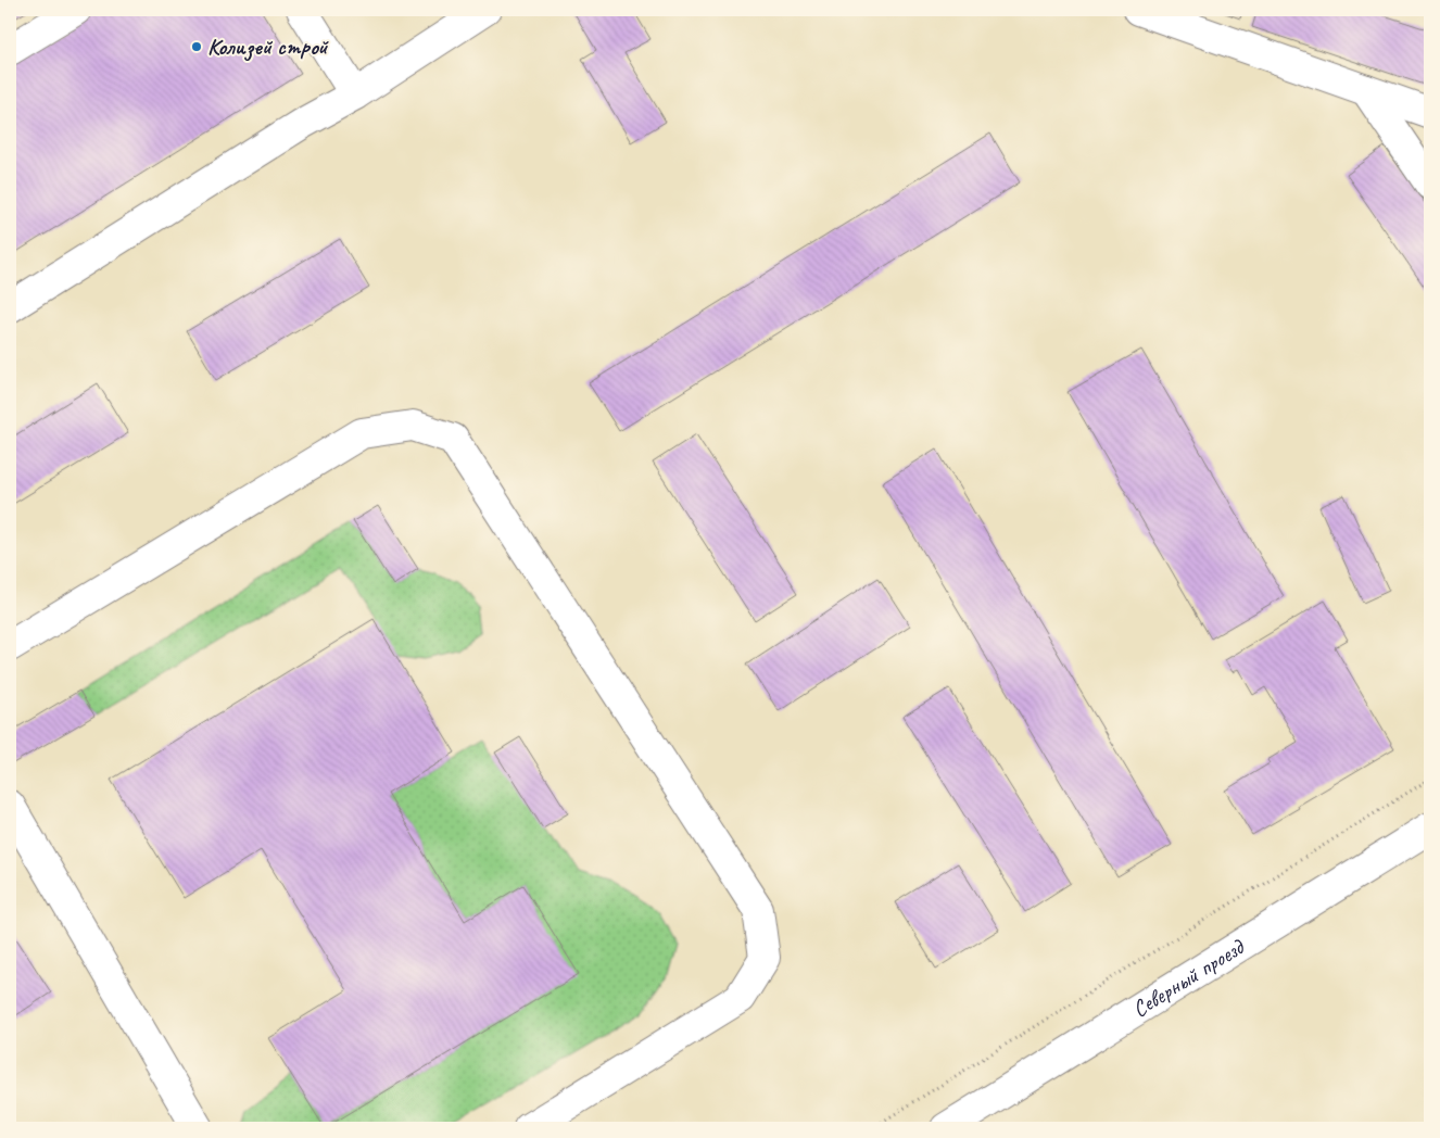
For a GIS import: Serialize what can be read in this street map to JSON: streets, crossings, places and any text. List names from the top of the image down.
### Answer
{
  "streets": {
    "street": ["Северный проезд"]
  },
  "places": ["Колизей строй"]
}
